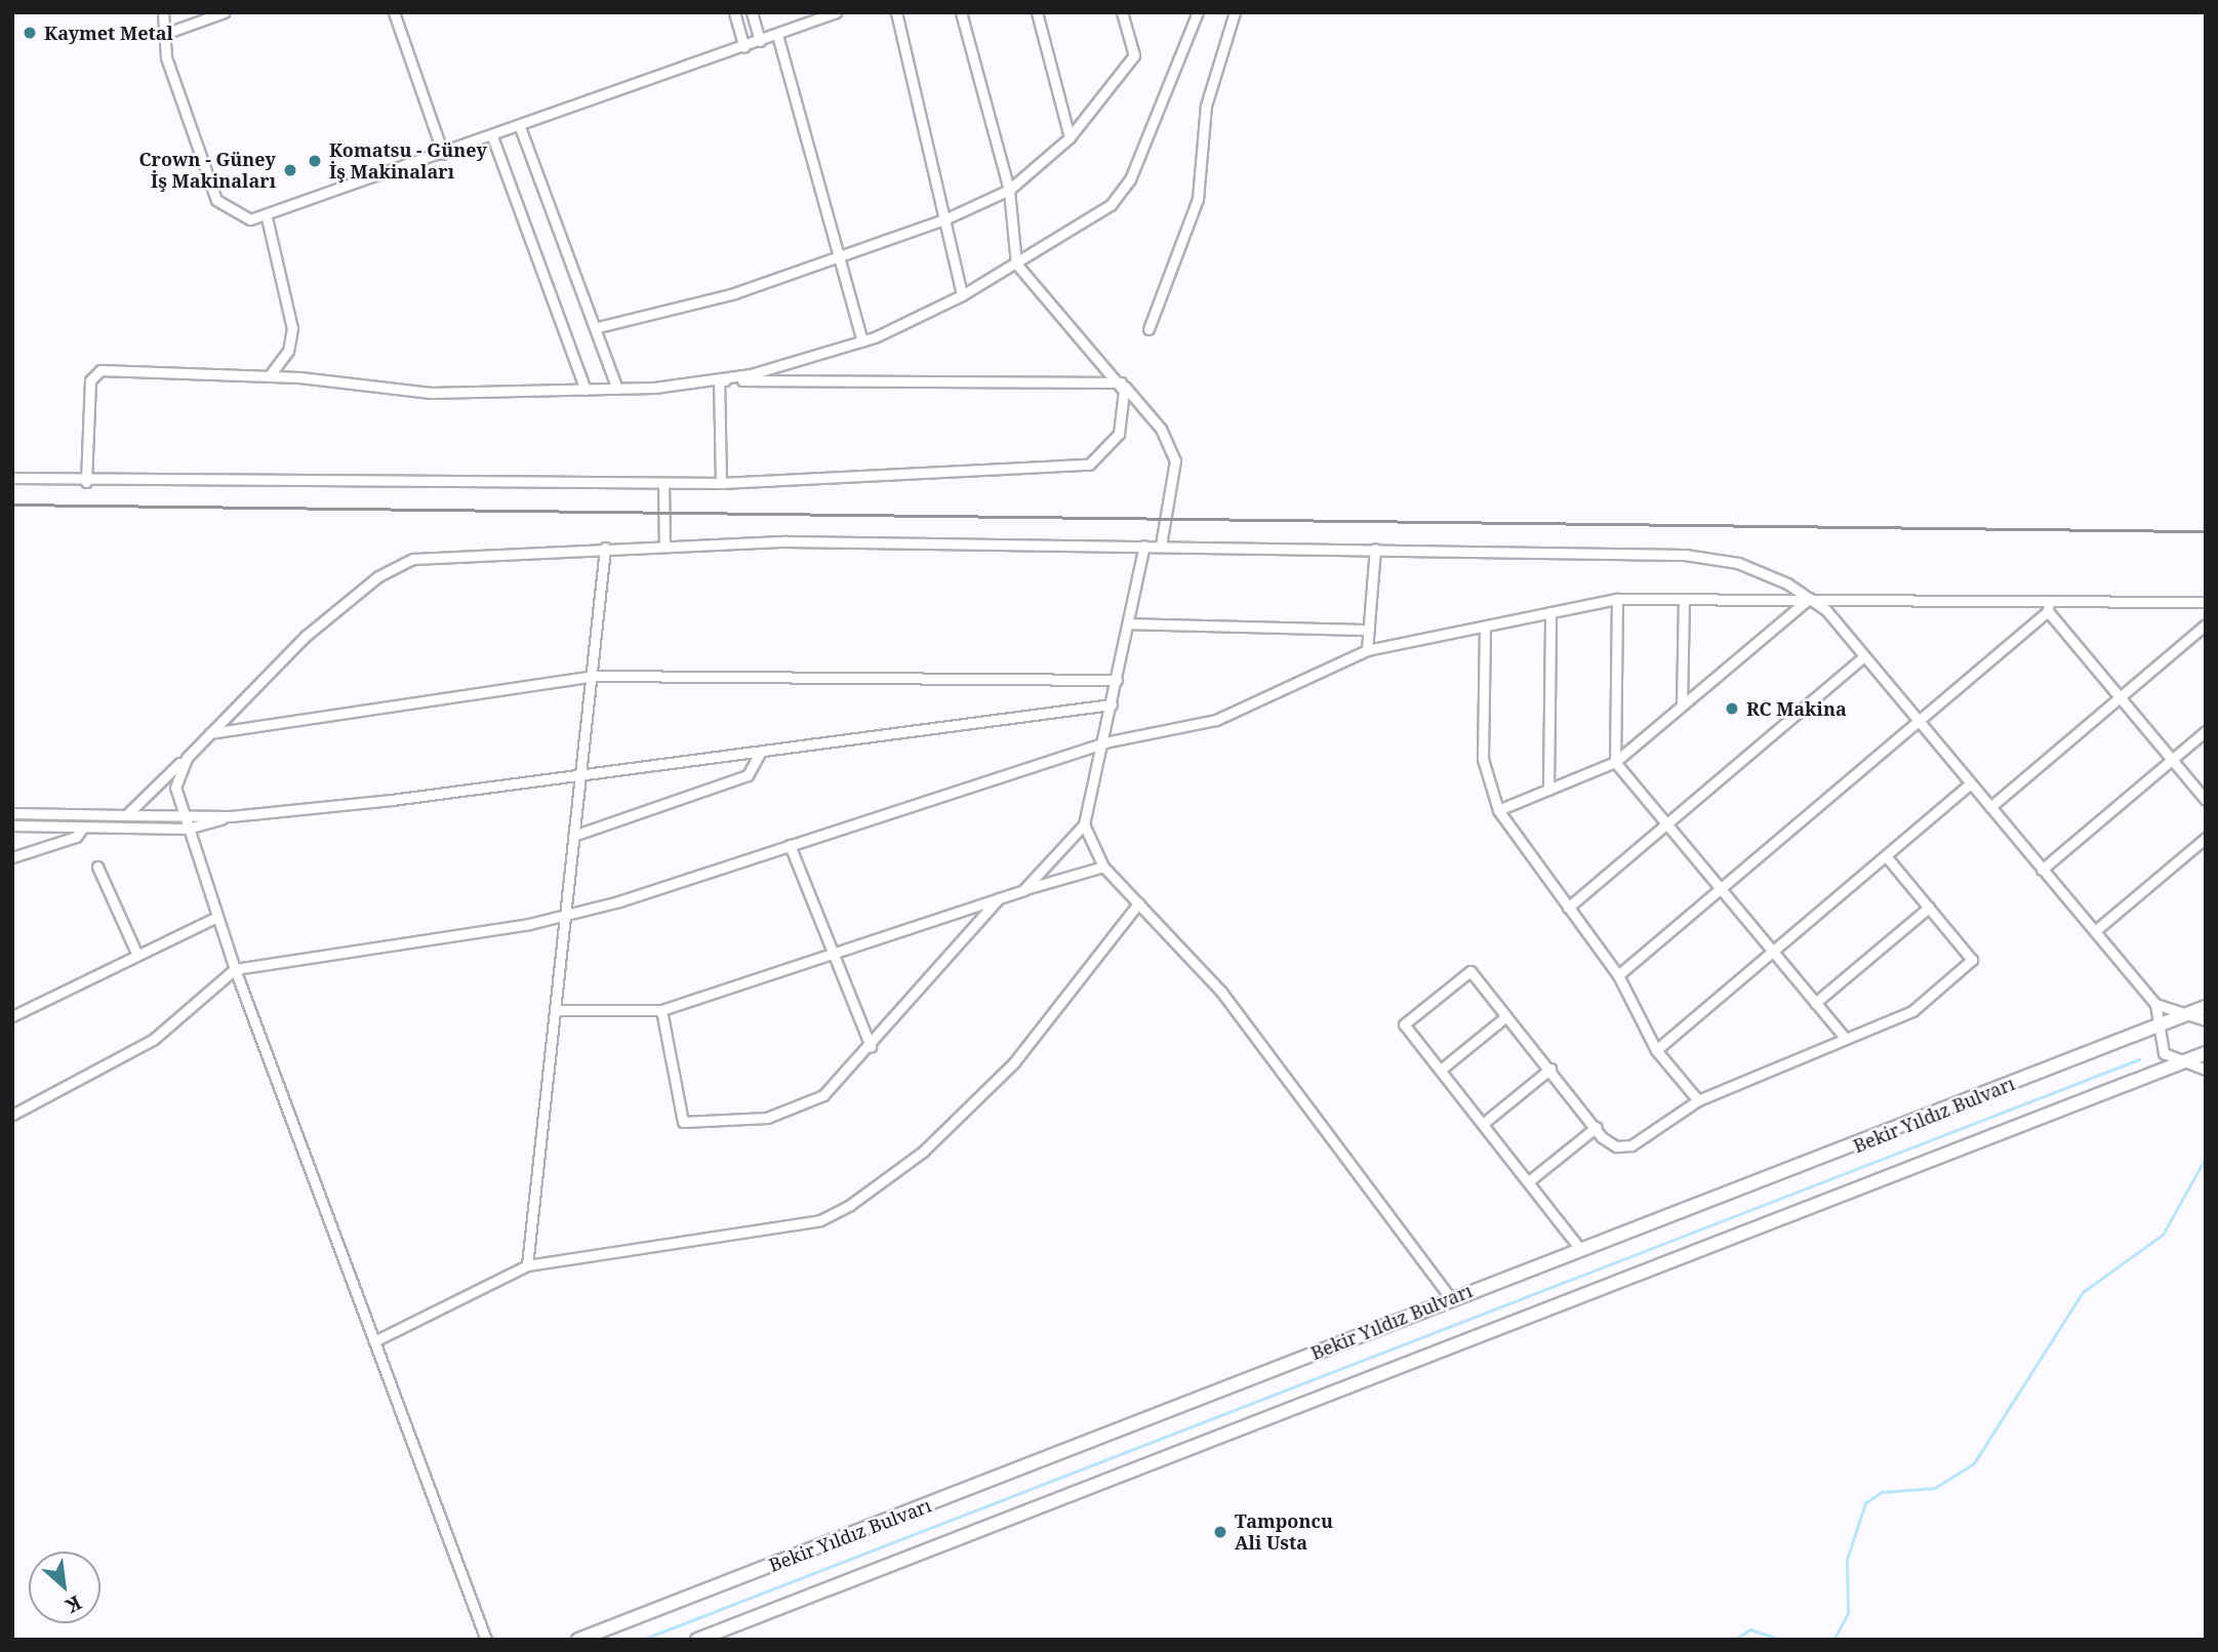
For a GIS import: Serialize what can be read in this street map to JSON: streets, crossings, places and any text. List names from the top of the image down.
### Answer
{
  "streets": {
    "main road": ["Bekir Yıldız Bulvarı"]
  },
  "places": [
    "Kaymet Metal",
    "Komatsu - Güney İş Makinaları",
    "Crown - Güney İş Makinaları",
    "RC Makina",
    "Tamponcu Ali Usta"
  ],
  "north": "bottom right"
}
